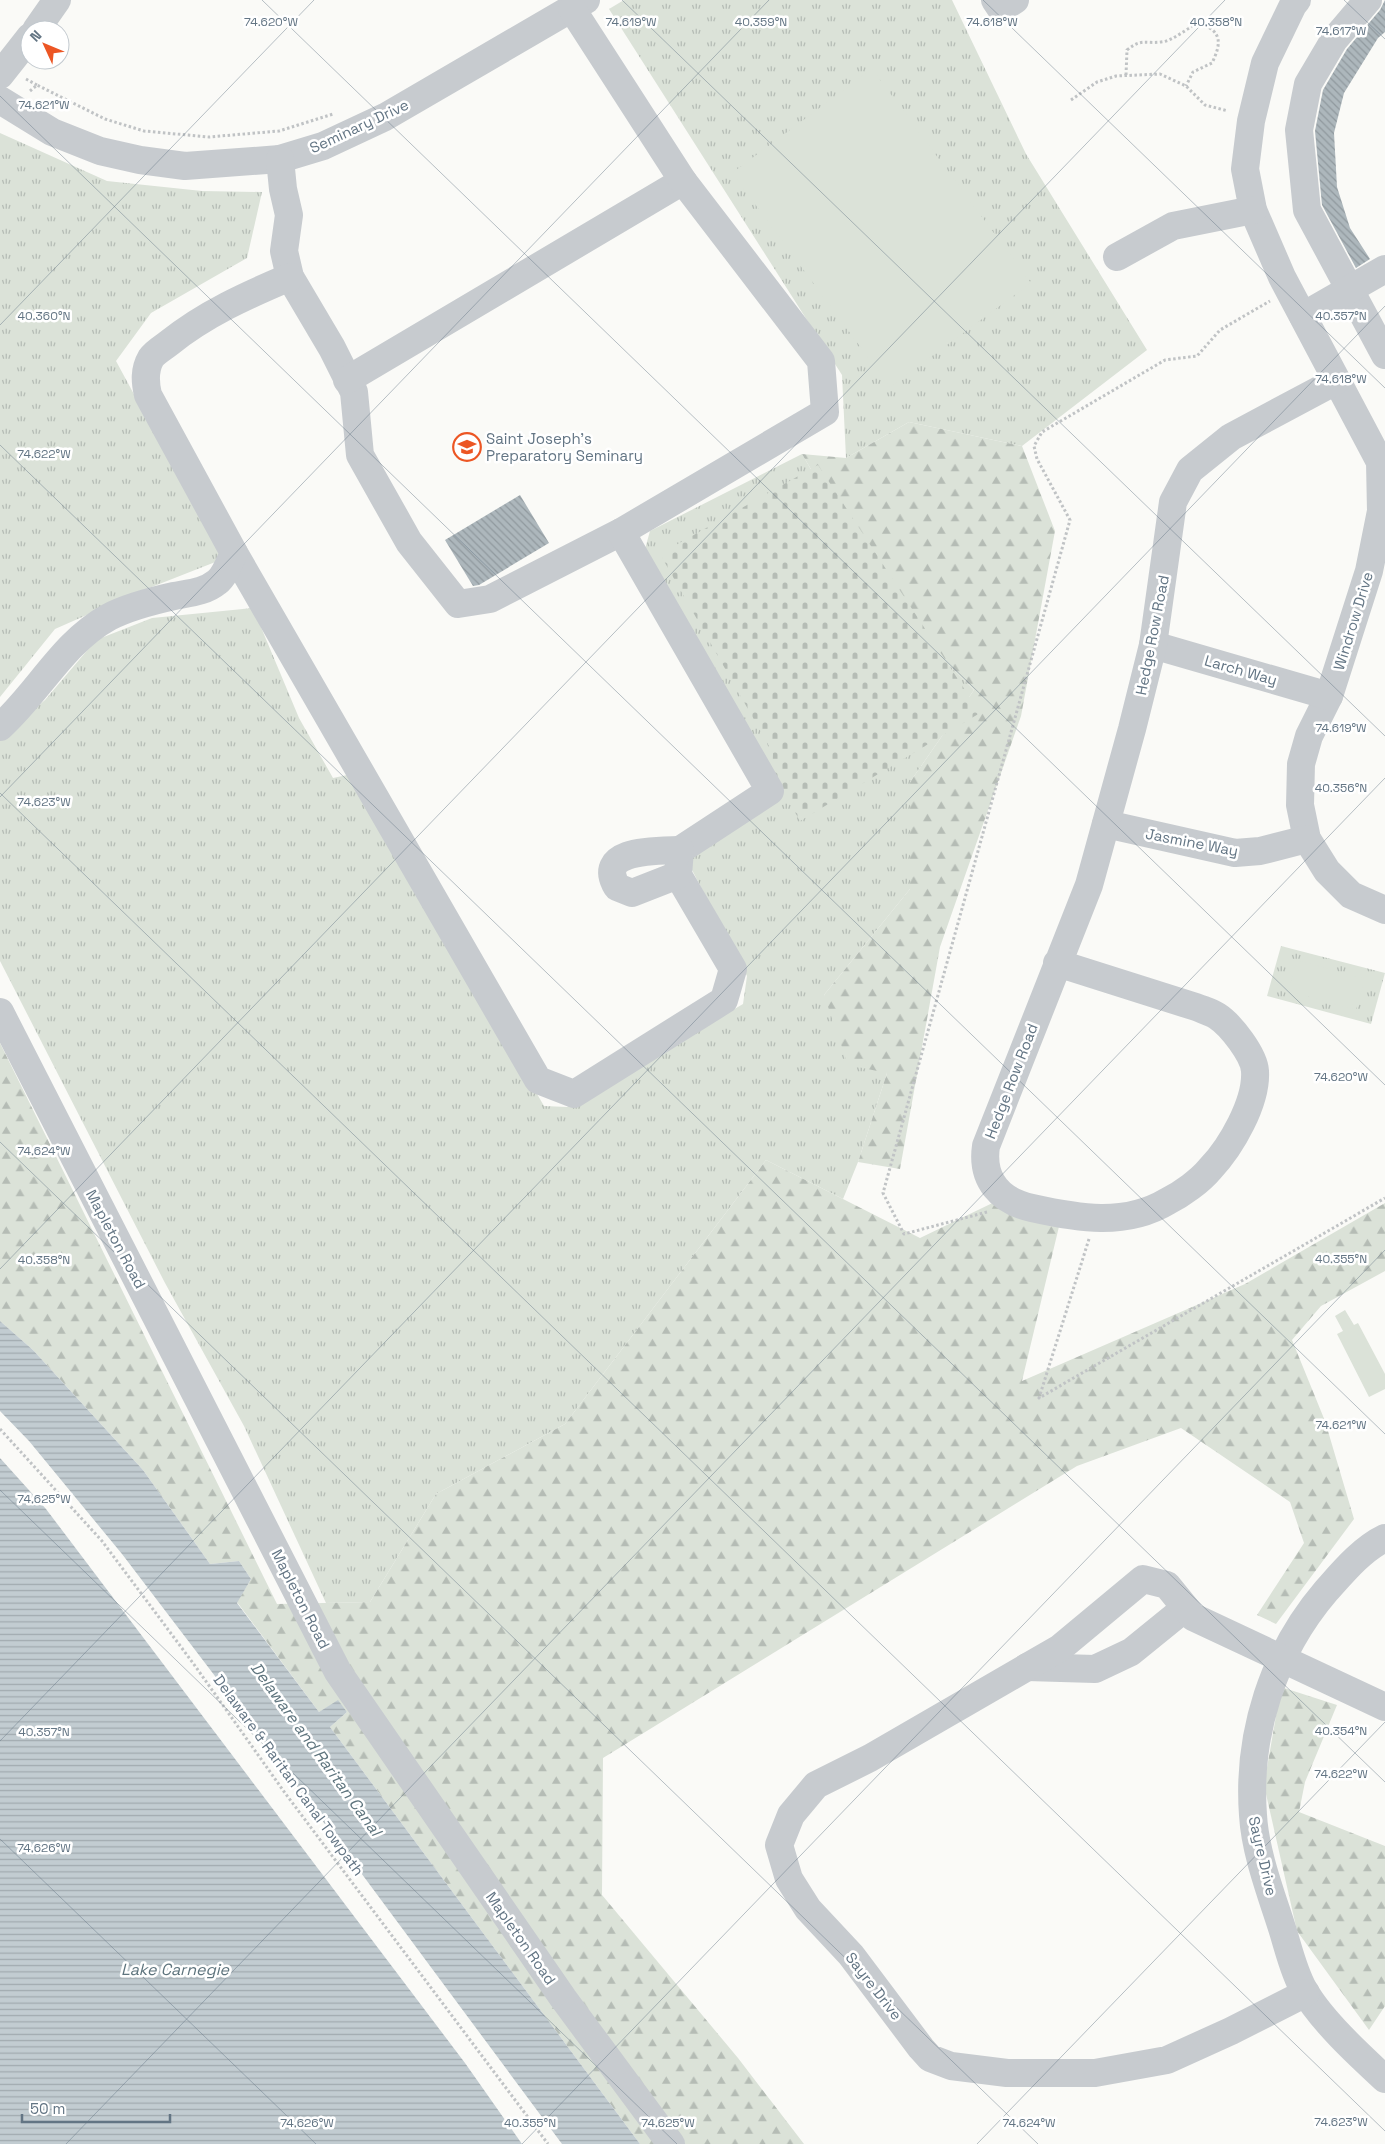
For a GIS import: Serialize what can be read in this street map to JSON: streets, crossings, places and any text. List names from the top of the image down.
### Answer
{
  "streets": {
    "street": [
      "Seminary Drive",
      "Windrow Drive",
      "Hedge Row Road",
      "Larch Way",
      "Jasmine Way",
      "Mapleton Road",
      "Sayre Drive"
    ],
    "path": ["Delaware & Raritan Canal Towpath"]
  },
  "crossings": [
    ["Windrow Drive", "Hedge Row Road"],
    ["Windrow Drive", "Larch Way"],
    ["Windrow Drive", "Jasmine Way"],
    ["Hedge Row Road", "Larch Way"],
    ["Hedge Row Road", "Jasmine Way"]
  ],
  "water": ["Delaware and Raritan Canal", "Lake Carnegie"],
  "places": {
    "school or university": ["Saint Joseph's Preparatory Seminary"]
  },
  "scale_bar": "50 m",
  "north": "top left",
  "coordinates": [
    "74.620°W",
    "74.619°W",
    "74.618°W",
    "40.359°N",
    "40.358°N",
    "74.617°W",
    "74.621°W",
    "40.357°N",
    "40.360°N",
    "74.622°W",
    "40.356°N",
    "74.623°W",
    "74.624°W",
    "40.355°N",
    "74.625°W",
    "40.354°N",
    "74.626°W"
  ]
}
